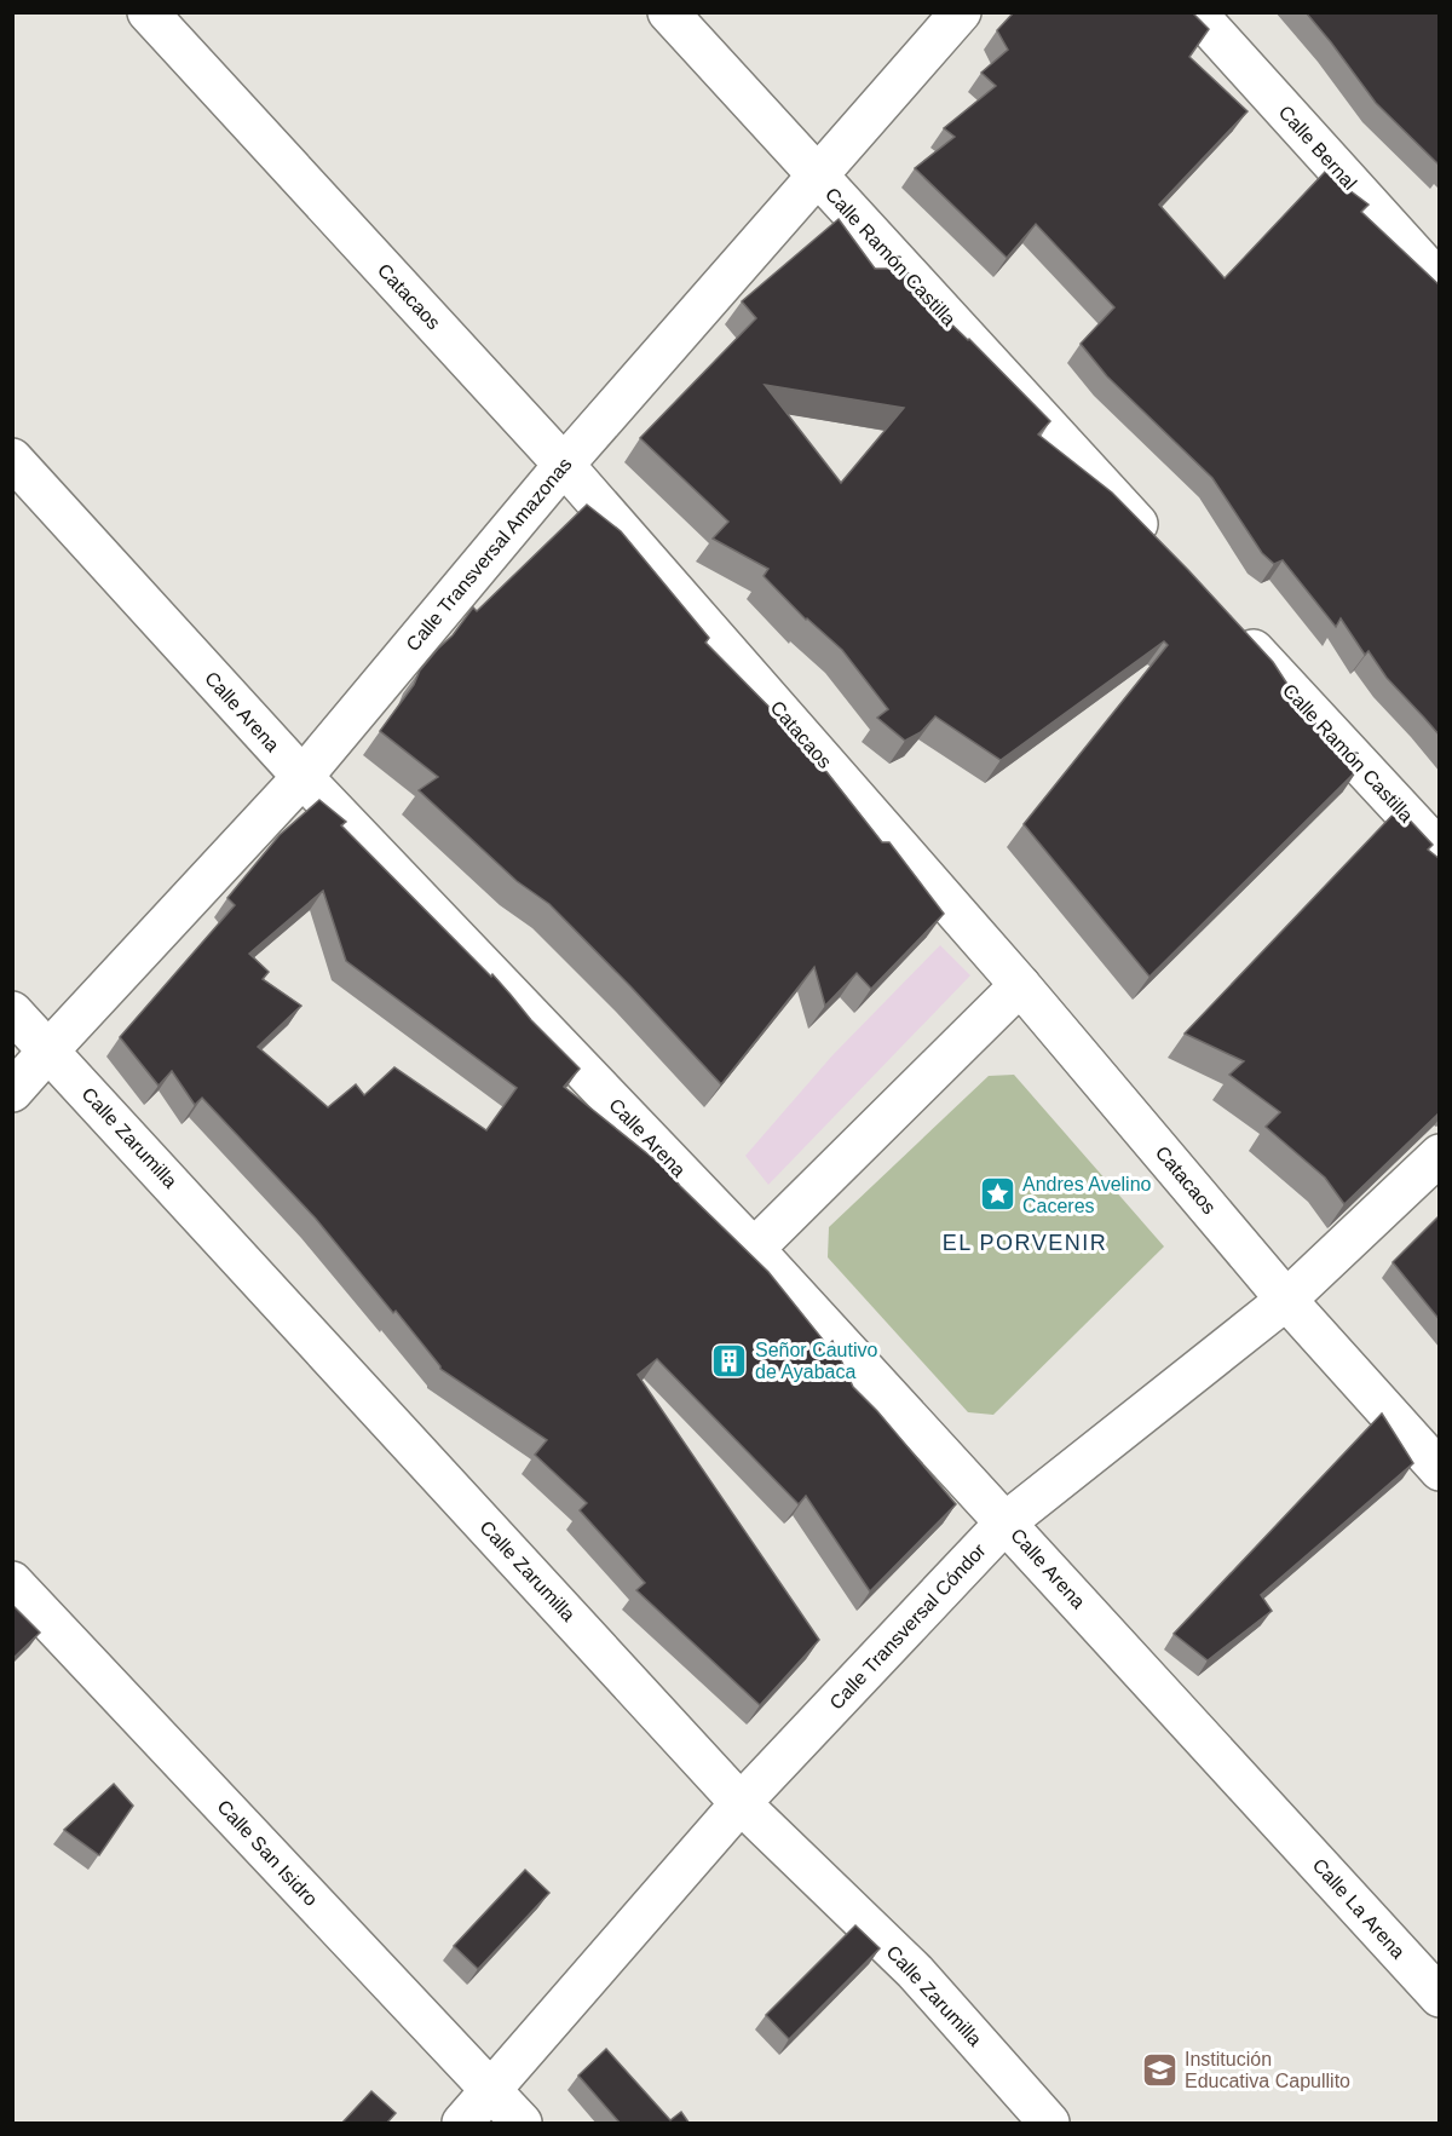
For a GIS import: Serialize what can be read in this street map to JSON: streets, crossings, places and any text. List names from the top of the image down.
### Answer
{
  "streets": {
    "street": [
      "Calle Bernal",
      "Calle Ramón Castilla",
      "Catacaos",
      "Calle Transversal Amazonas",
      "Calle Arena",
      "Calle Zarumilla",
      "Calle Transversal Cóndor",
      "Calle San Isidro",
      "Calle La Arena"
    ]
  },
  "crossings": [
    ["Calle Ramón Castilla", "Calle Transversal Amazonas"],
    ["Catacaos", "Calle Transversal Amazonas"],
    ["Catacaos", "Calle Transversal Cóndor"],
    ["Calle Transversal Amazonas", "Calle Arena"],
    ["Calle Transversal Amazonas", "Calle Zarumilla"],
    ["Calle Arena", "Calle Transversal Cóndor"],
    ["Calle Arena", "Calle La Arena"],
    ["Calle Zarumilla", "Calle Transversal Cóndor"],
    ["Calle Transversal Cóndor", "Calle San Isidro"]
  ],
  "districts": ["EL PORVENIR"],
  "places": {
    "place": ["Andres Avelino Caceres"],
    "building": ["Señor Cautivo de Ayabaca"],
    "school or university": ["Institución Educativa Capullito"]
  }
}
